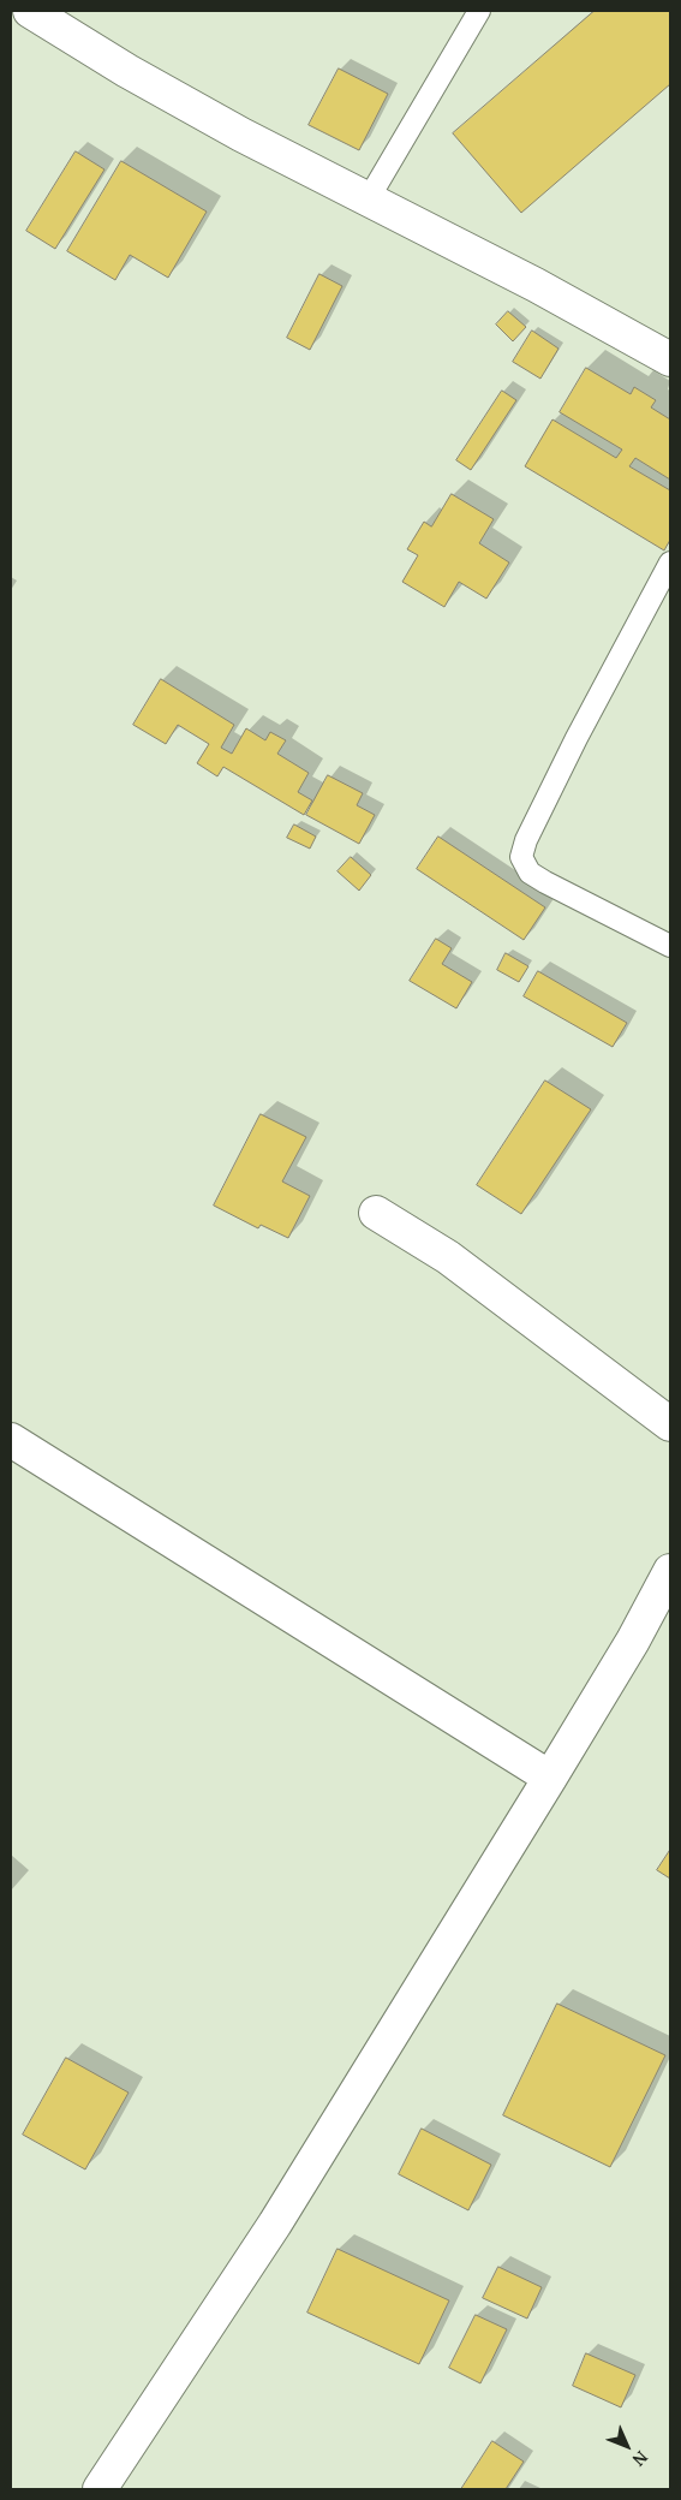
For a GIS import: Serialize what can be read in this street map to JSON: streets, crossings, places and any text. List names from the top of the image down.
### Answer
{
  "north": "bottom right"
}
